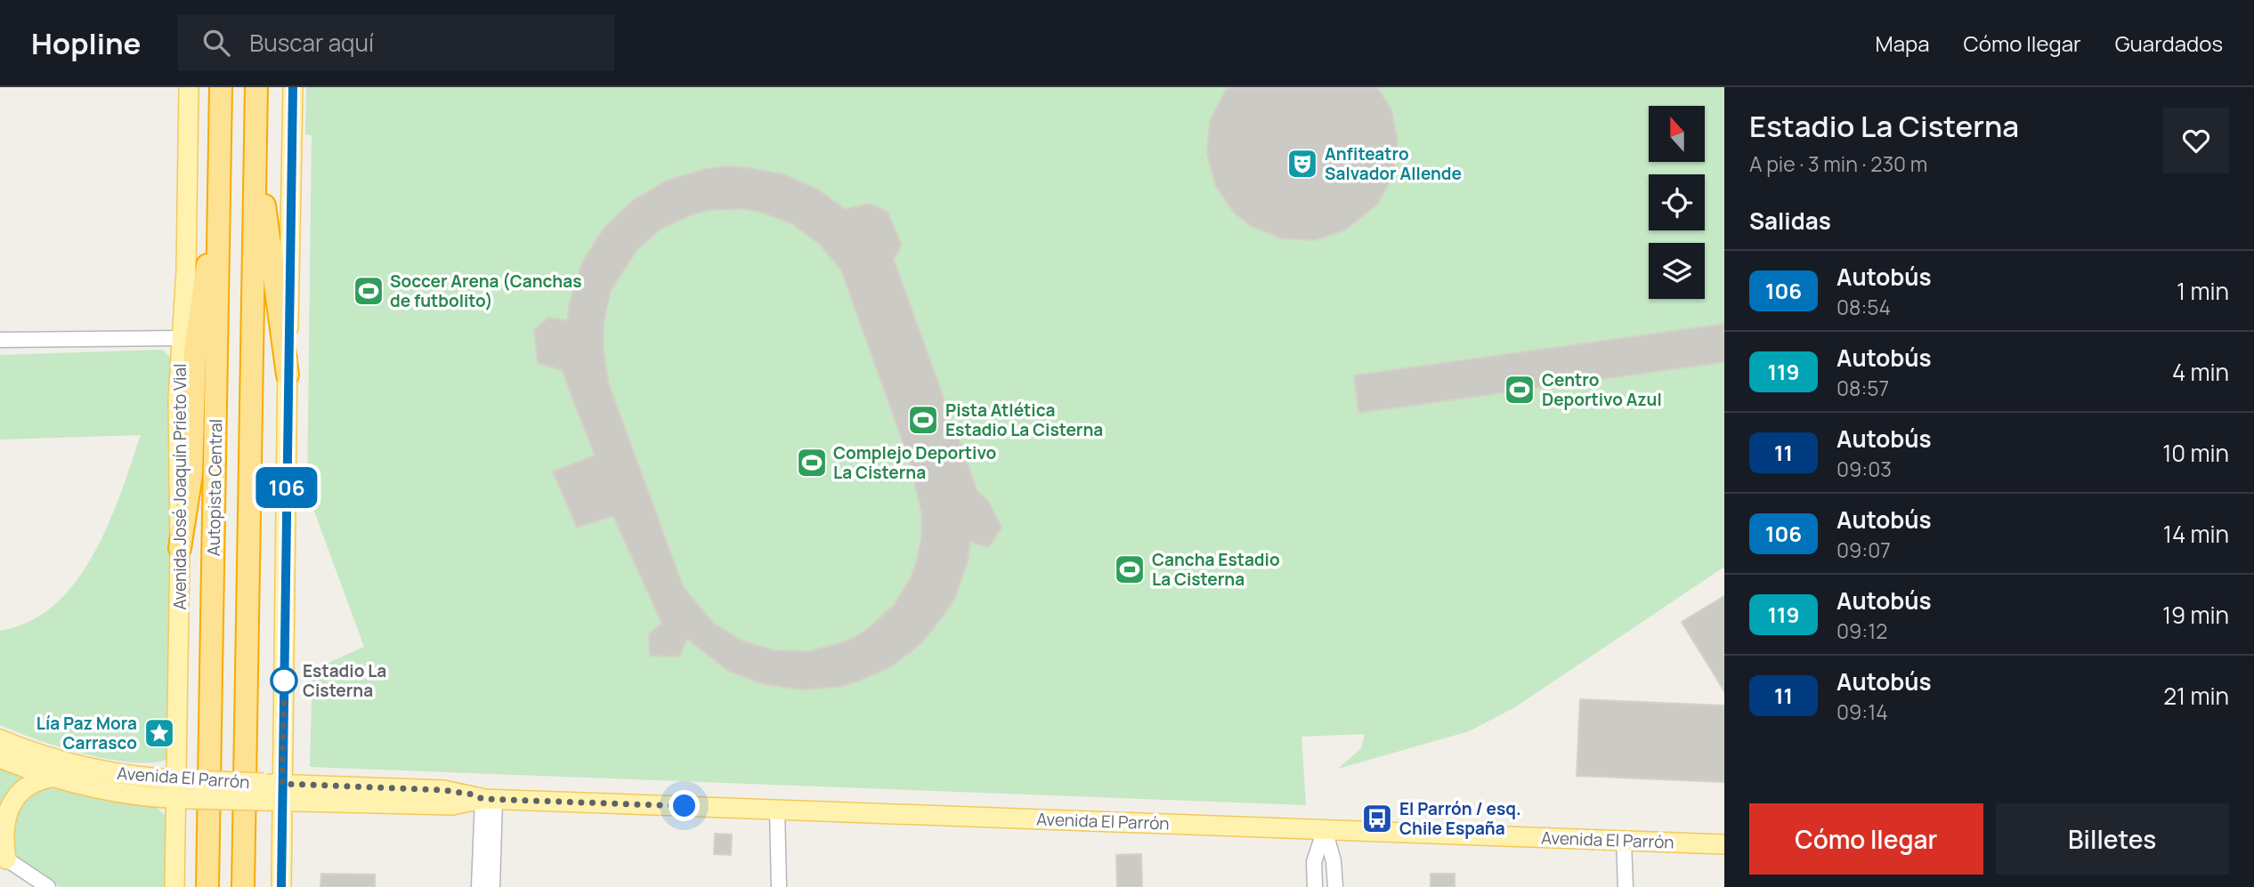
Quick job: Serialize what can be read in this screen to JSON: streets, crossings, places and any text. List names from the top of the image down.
{
  "streets": {
    "highway": ["Autopista Central"],
    "main road": ["Avenida José Joaquín Prieto Vial", "Avenida El Parrón"]
  },
  "crossings": [
    ["Avenida José Joaquín Prieto Vial", "Avenida El Parrón"]
  ],
  "places": {
    "theatre": ["Anfiteatro Salvador Allende"],
    "sports": [
      "Soccer Arena (Canchas de futbolito)",
      "Centro Deportivo Azul",
      "Pista Atlética Estadio La Cisterna",
      "Complejo Deportivo La Cisterna",
      "Cancha Estadio La Cisterna"
    ],
    "other": ["Estadio La Cisterna"],
    "place": ["Lía Paz Mora Carrasco"],
    "bus stop": ["El Parrón / esq. Chile España"]
  },
  "lines": ["bus line 106"],
  "north": "top",
  "page": {
    "header": "Hopline",
    "search": "Buscar aquí",
    "nav": ["Mapa", "Cómo llegar", "Guardados"],
    "on_map": "106",
    "heading": [
      ["Estadio La Cisterna", "A pie · 3 min · 230 m"],
      "Salidas"
    ],
    "list": [
      {
        "mark": "106",
        "name": "Autobús",
        "note": "08:54",
        "value": "1 min"
      },
      {
        "mark": "119",
        "name": "Autobús",
        "note": "08:57",
        "value": "4 min"
      },
      {
        "mark": "11",
        "name": "Autobús",
        "note": "09:03",
        "value": "10 min"
      },
      {
        "mark": "106",
        "name": "Autobús",
        "note": "09:07",
        "value": "14 min"
      },
      {
        "mark": "119",
        "name": "Autobús",
        "note": "09:12",
        "value": "19 min"
      },
      {
        "mark": "11",
        "name": "Autobús",
        "note": "09:14",
        "value": "21 min"
      }
    ],
    "buttons": ["Cómo llegar", "Billetes"]
  }
}
